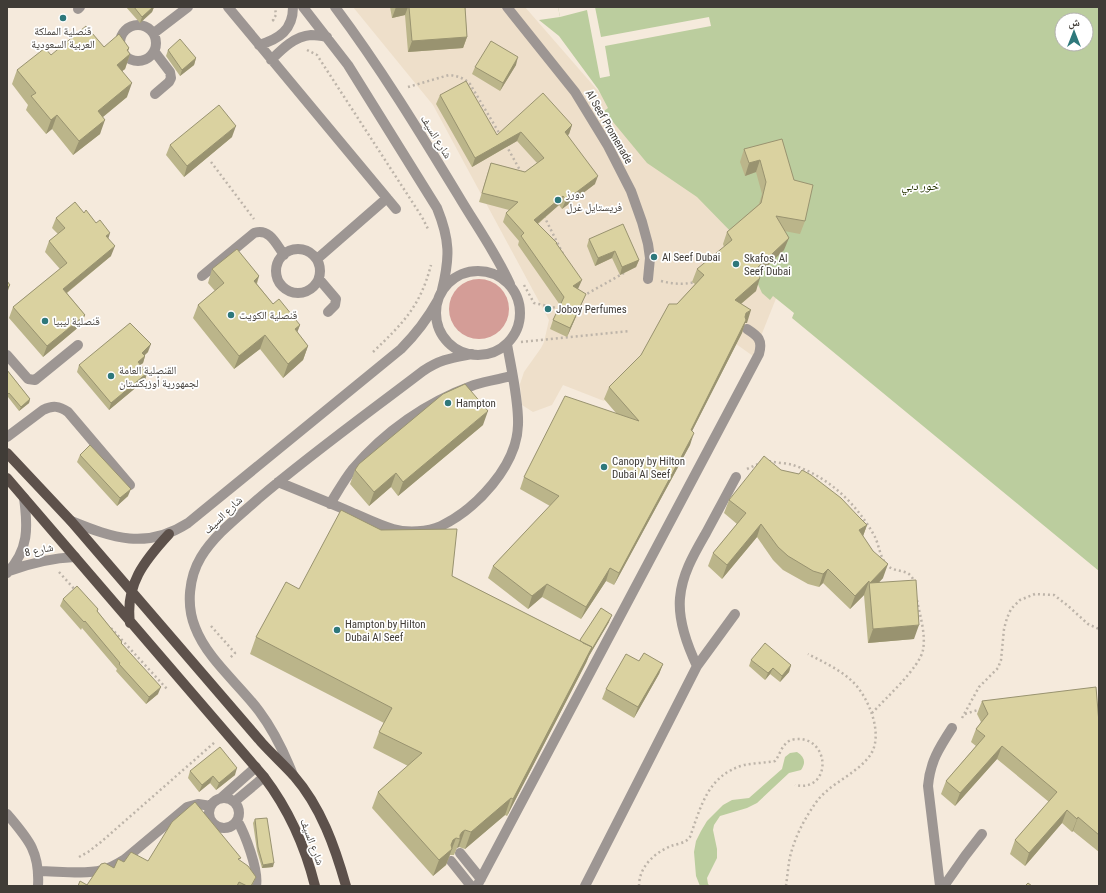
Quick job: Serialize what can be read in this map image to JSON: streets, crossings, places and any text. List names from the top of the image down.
{
  "streets": {
    "main road": ["شارع السيف"],
    "street": ["Al Seef Promenade", "شارع 8"]
  },
  "crossings": [
    ["شارع السيف", "شارع 8"]
  ],
  "water": ["خور دبي"],
  "places": [
    "قنصلية المملكة العربية السعودية",
    "دورز فريستايل غرل",
    "Al Seef Dubai",
    "Skafos, Al Seef Dubai",
    "Joboy Perfumes",
    "قنصلية الكويت",
    "قنصلية ليبيا",
    "القنصلية العامة لجمهورية أوزبكستان",
    "Hampton",
    "Canopy by Hilton Dubai Al Seef",
    "Hampton by Hilton Dubai Al Seef"
  ],
  "north": "top"
}
